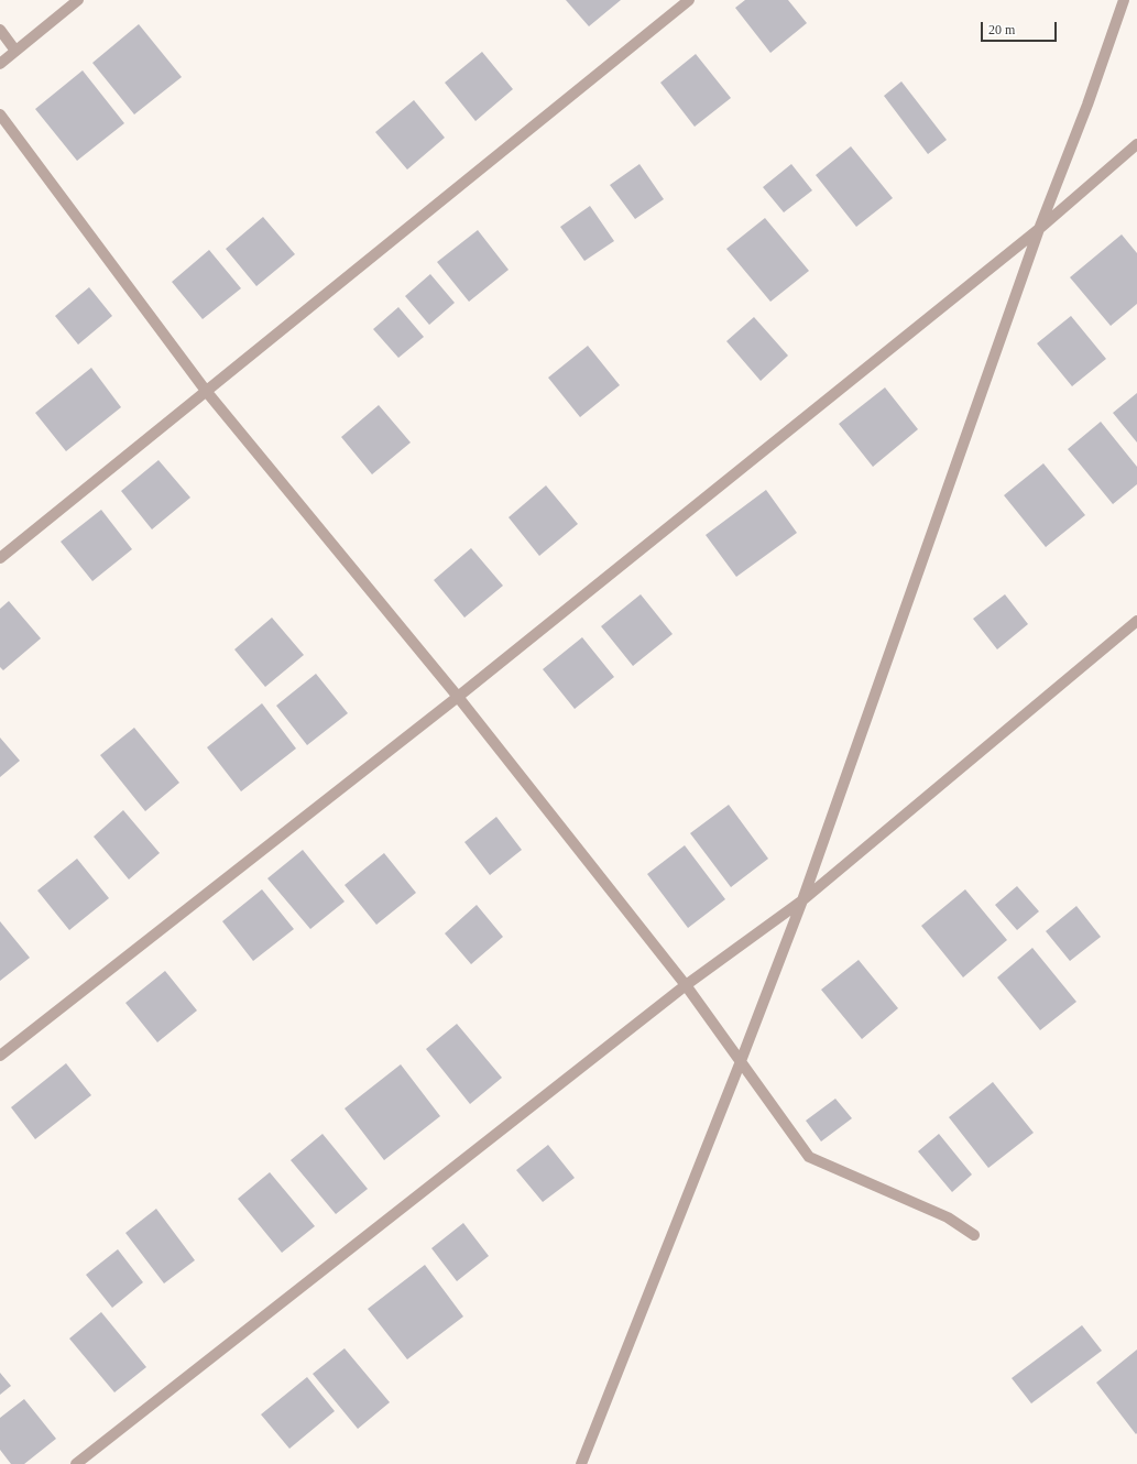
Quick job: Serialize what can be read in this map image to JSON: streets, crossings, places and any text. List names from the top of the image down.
{
  "scale_bar": "20 m"
}
